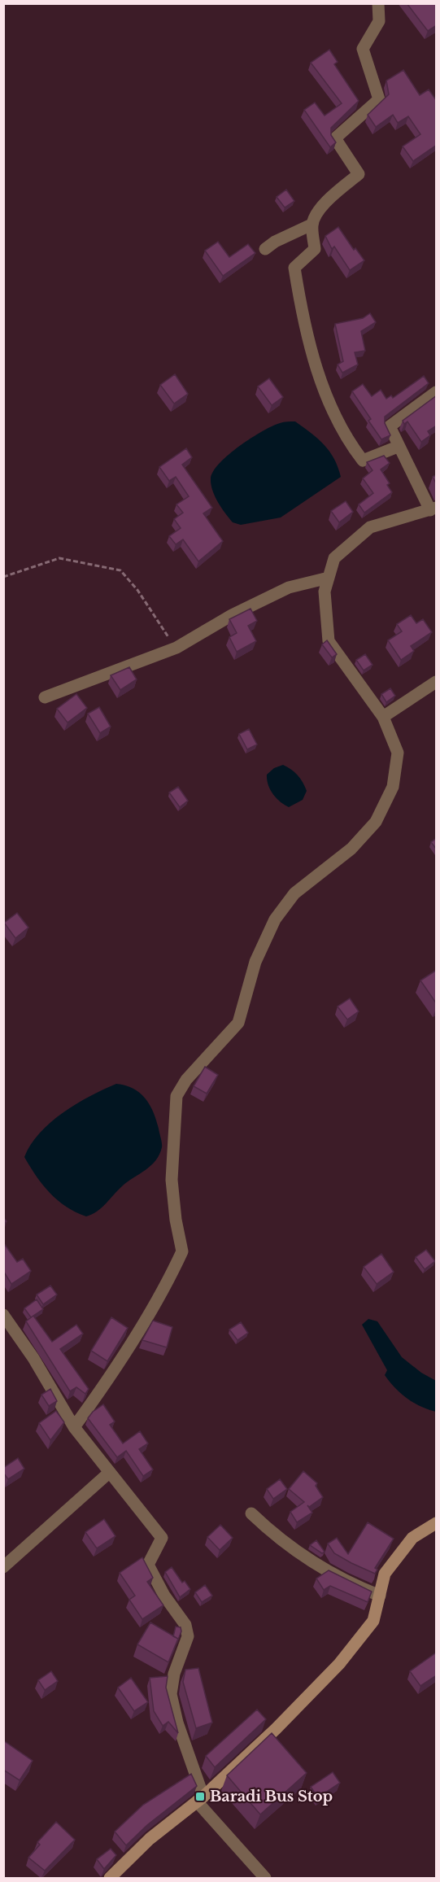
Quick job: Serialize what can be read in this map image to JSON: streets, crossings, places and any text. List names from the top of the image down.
{
  "places": {
    "transit": ["Baradi Bus Stop"]
  }
}
